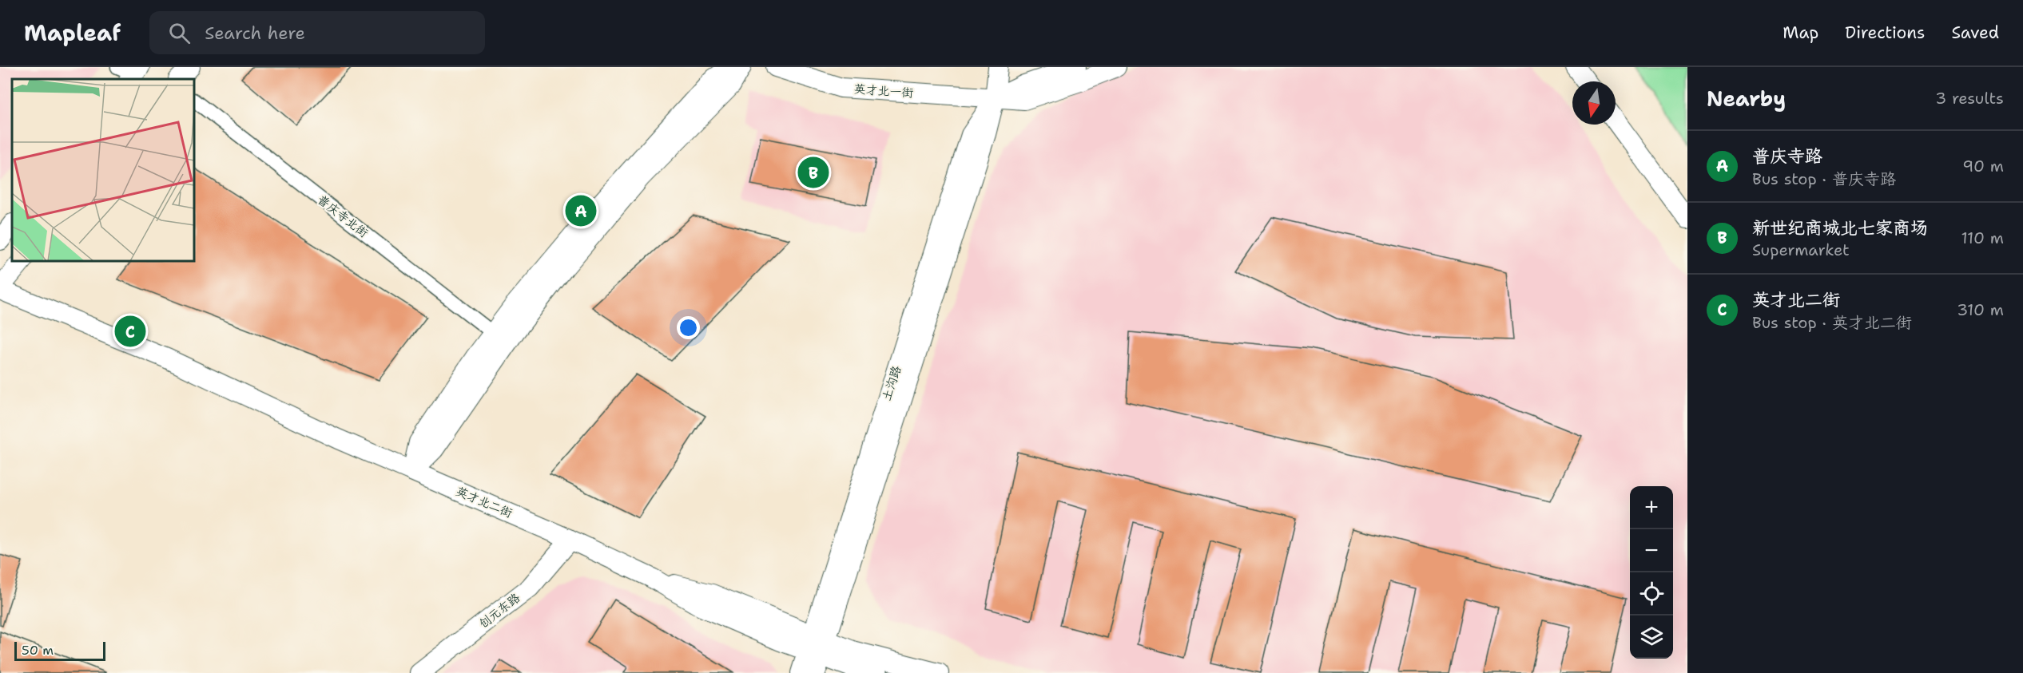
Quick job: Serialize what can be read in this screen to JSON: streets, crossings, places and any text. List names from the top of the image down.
{
  "streets": {
    "street": [
      "英才北一街",
      "普庆寺北街",
      "土沟路",
      "英才北二街",
      "创元东路"
    ]
  },
  "crossings": [
    ["英才北一街", "土沟路"],
    ["土沟路", "英才北二街"],
    ["英才北二街", "创元东路"]
  ],
  "scale_bar": "50 m",
  "north": "bottom",
  "page": {
    "header": "Mapleaf",
    "search": "Search here",
    "nav": ["Map", "Directions", "Saved"],
    "heading": ["Nearby", "3 results"],
    "list": [
      {
        "mark": "A",
        "name": "普庆寺路",
        "note": "Bus stop · 普庆寺路",
        "value": "90 m"
      },
      {
        "mark": "B",
        "name": "新世纪商城北七家商场",
        "note": "Supermarket",
        "value": "110 m"
      },
      {
        "mark": "C",
        "name": "英才北二街",
        "note": "Bus stop · 英才北二街",
        "value": "310 m"
      }
    ],
    "pins": ["B", "A", "C"],
    "map_buttons": ["+", "−"],
    "scale": "50 m"
  }
}
